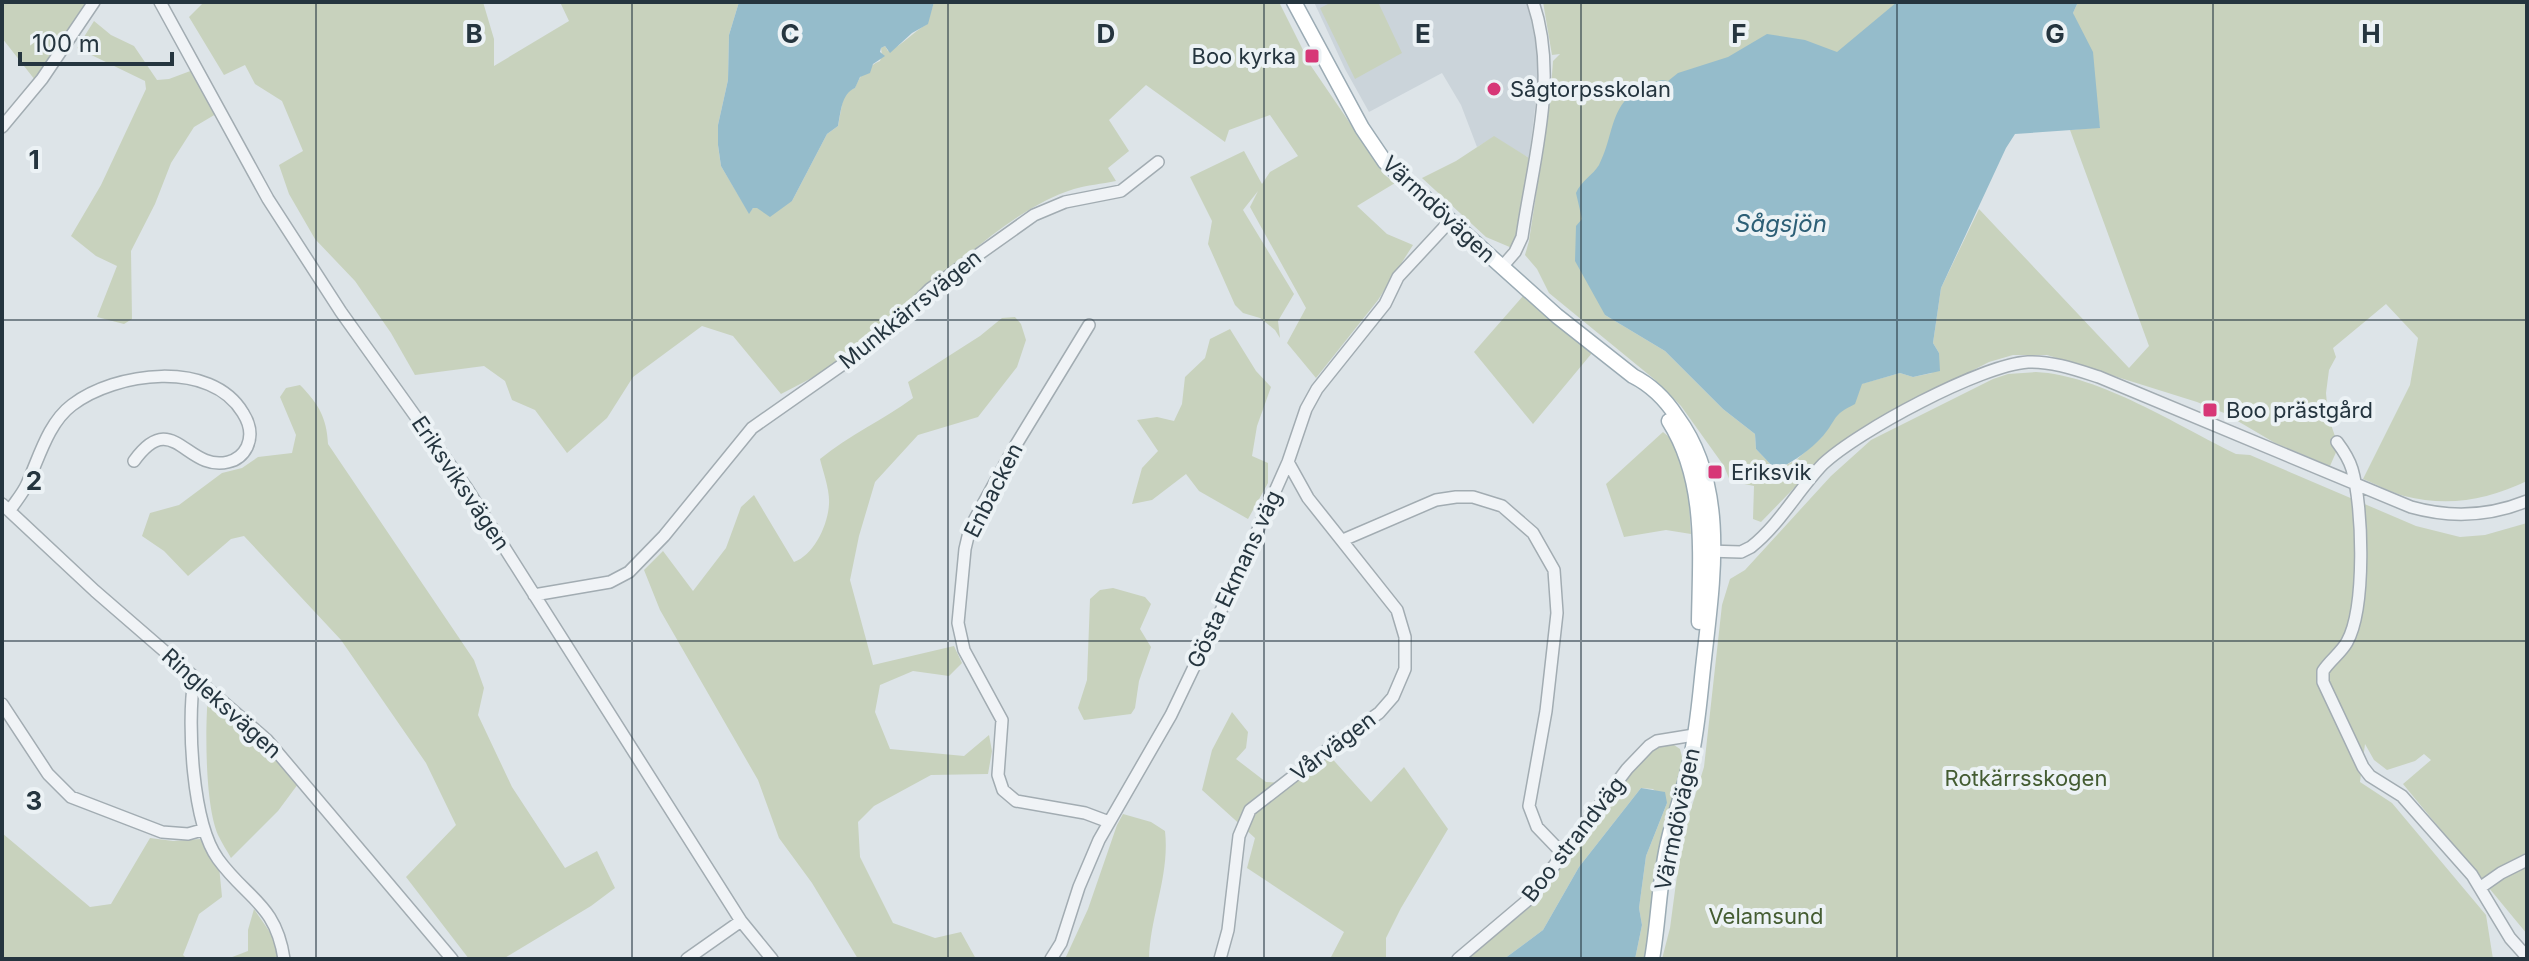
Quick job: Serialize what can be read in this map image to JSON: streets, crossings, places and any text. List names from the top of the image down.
{
  "streets": {
    "main road": ["Värmdövägen"],
    "street": [
      "Munkkärrsvägen",
      "Eriksviksvägen",
      "Enbacken",
      "Gösta Ekmans väg",
      "Ringleksvägen",
      "Vårvägen",
      "Boo strandväg"
    ]
  },
  "crossings": [
    ["Värmdövägen", "Gösta Ekmans väg"],
    ["Värmdövägen", "Boo strandväg"],
    ["Munkkärrsvägen", "Eriksviksvägen"],
    ["Enbacken", "Gösta Ekmans väg"],
    ["Gösta Ekmans väg", "Vårvägen"]
  ],
  "water": ["Sågsjön"],
  "parks": ["Rotkärrsskogen", "Velamsund"],
  "places": {
    "transit": ["Boo kyrka", "Boo prästgård", "Eriksvik"],
    "other": ["Sågtorpsskolan"]
  },
  "scale_bar": "100 m",
  "grid": {
    "columns": [
      "B",
      "C",
      "D",
      "E",
      "F",
      "G",
      "H"
    ],
    "rows": ["1", "2", "3"]
  }
}
